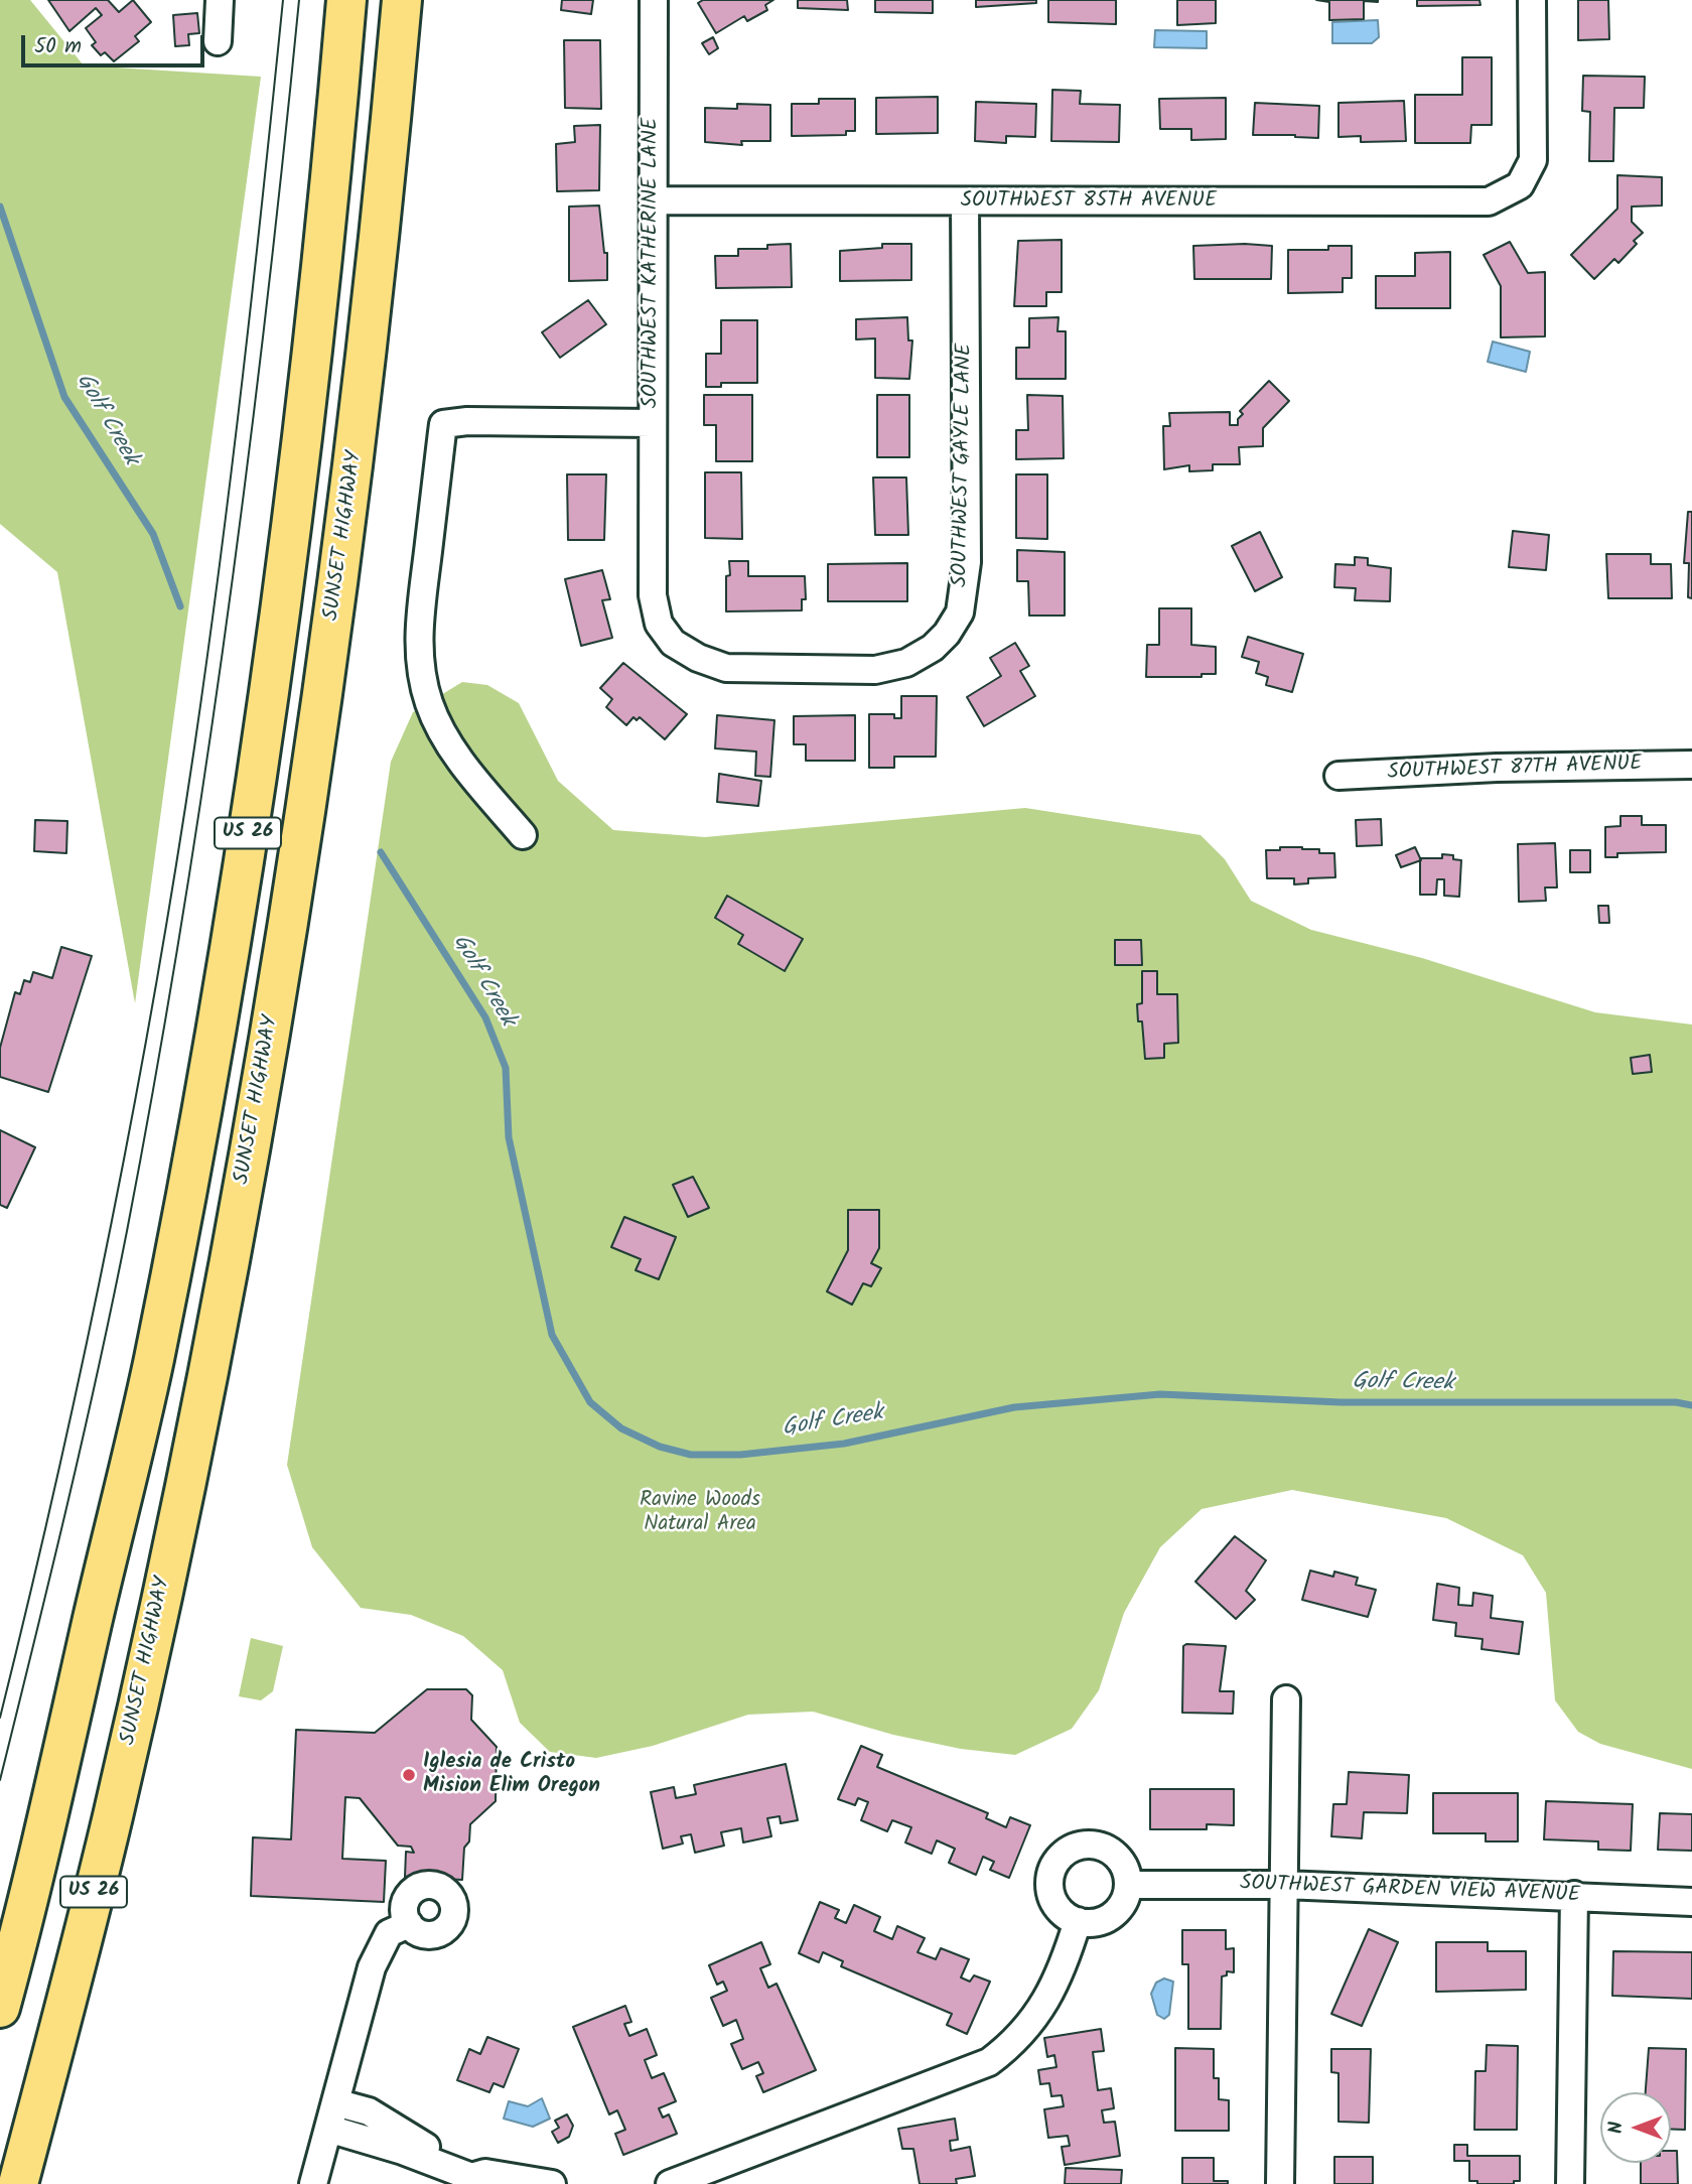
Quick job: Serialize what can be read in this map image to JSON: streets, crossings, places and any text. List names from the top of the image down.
{
  "streets": {
    "highway": ["SUNSET HIGHWAY", "US 26"],
    "street": [
      "SOUTHWEST 85TH AVENUE",
      "SOUTHWEST KATHERINE LANE",
      "SOUTHWEST GAYLE LANE",
      "SOUTHWEST 87TH AVENUE",
      "SOUTHWEST GARDEN VIEW AVENUE"
    ]
  },
  "crossings": [
    ["SOUTHWEST 85TH AVENUE", "SOUTHWEST KATHERINE LANE"],
    ["SOUTHWEST 85TH AVENUE", "SOUTHWEST GAYLE LANE"],
    ["SOUTHWEST KATHERINE LANE", "SOUTHWEST GAYLE LANE"]
  ],
  "water": ["Golf Creek"],
  "parks": ["Ravine Woods Natural Area"],
  "places": ["Iglesia de Cristo Mision Elim Oregon"],
  "scale_bar": "50 m",
  "north": "left"
}
